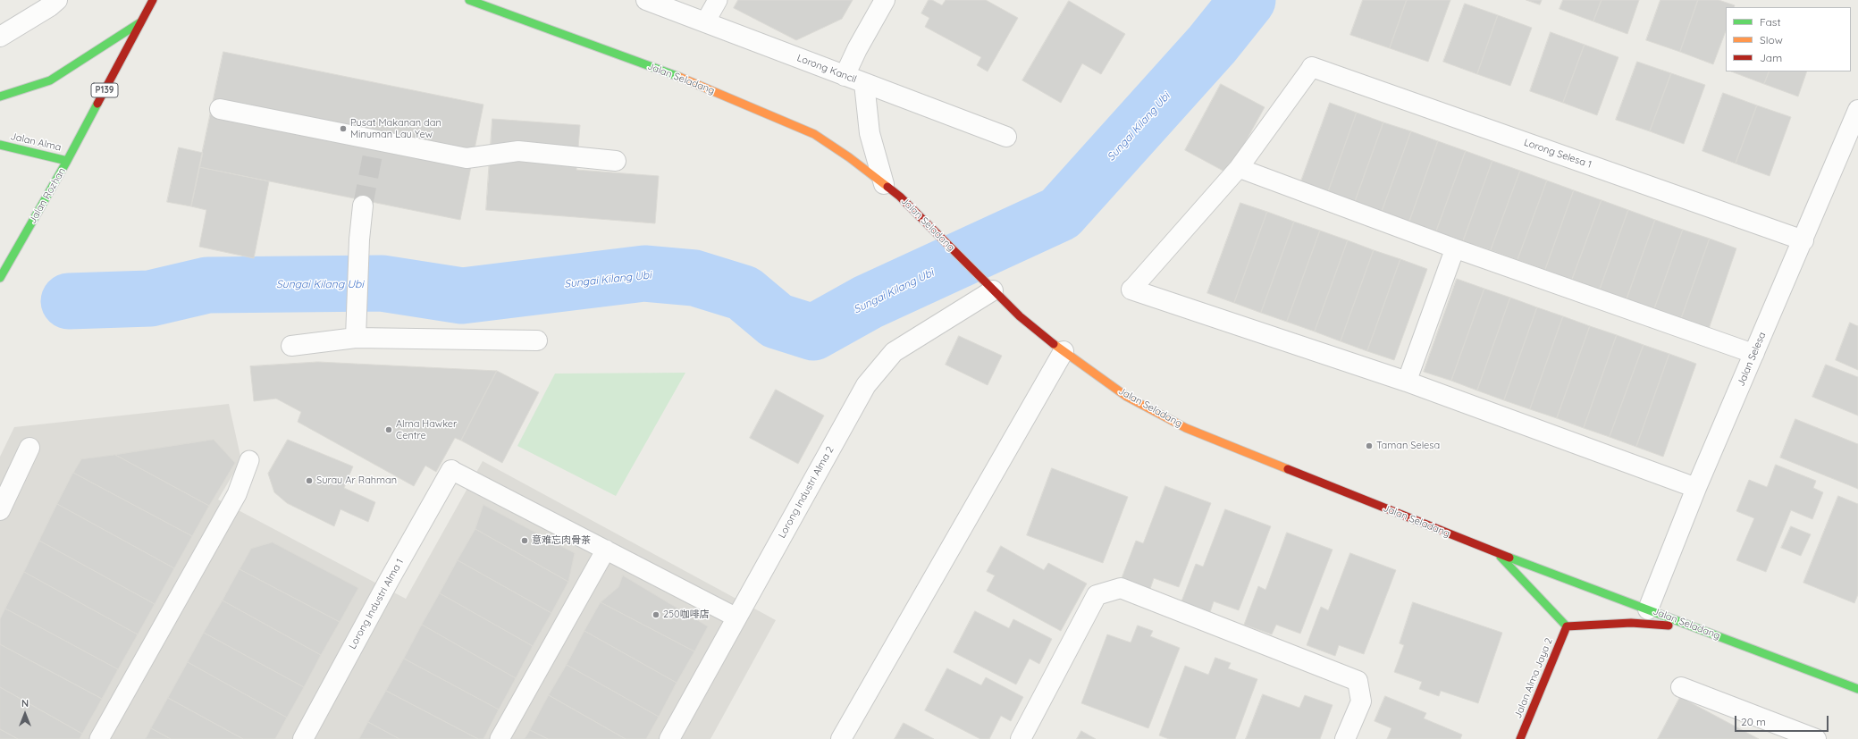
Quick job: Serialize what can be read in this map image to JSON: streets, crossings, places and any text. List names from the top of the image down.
{
  "streets": {
    "street": [
      "Lorong Kancil",
      "Jalan Seladang",
      "P139",
      "Jalan Alma",
      "Lorong Selesa 1",
      "Jalan Rozhan",
      "Jalan Selesa",
      "Lorong Industri Alma 2",
      "Lorong Industri Alma 1",
      "Jalan Alma Jaya 2"
    ]
  },
  "crossings": [
    ["Jalan Seladang", "Jalan Selesa"],
    ["Jalan Seladang", "Lorong Industri Alma 2"],
    ["Jalan Alma", "Jalan Rozhan"],
    ["Lorong Selesa 1", "Jalan Selesa"]
  ],
  "water": ["Sungai Kilang Ubi"],
  "places": [
    "Pusat Makanan dan Minuman Lau Yew",
    "Alma Hawker Centre",
    "Taman Selesa",
    "Surau Ar Rahman",
    "意难忘肉骨茶",
    "250咖啡店"
  ],
  "legend": ["Fast", "Slow", "Jam"],
  "scale_bar": "20 m",
  "north": "top"
}
